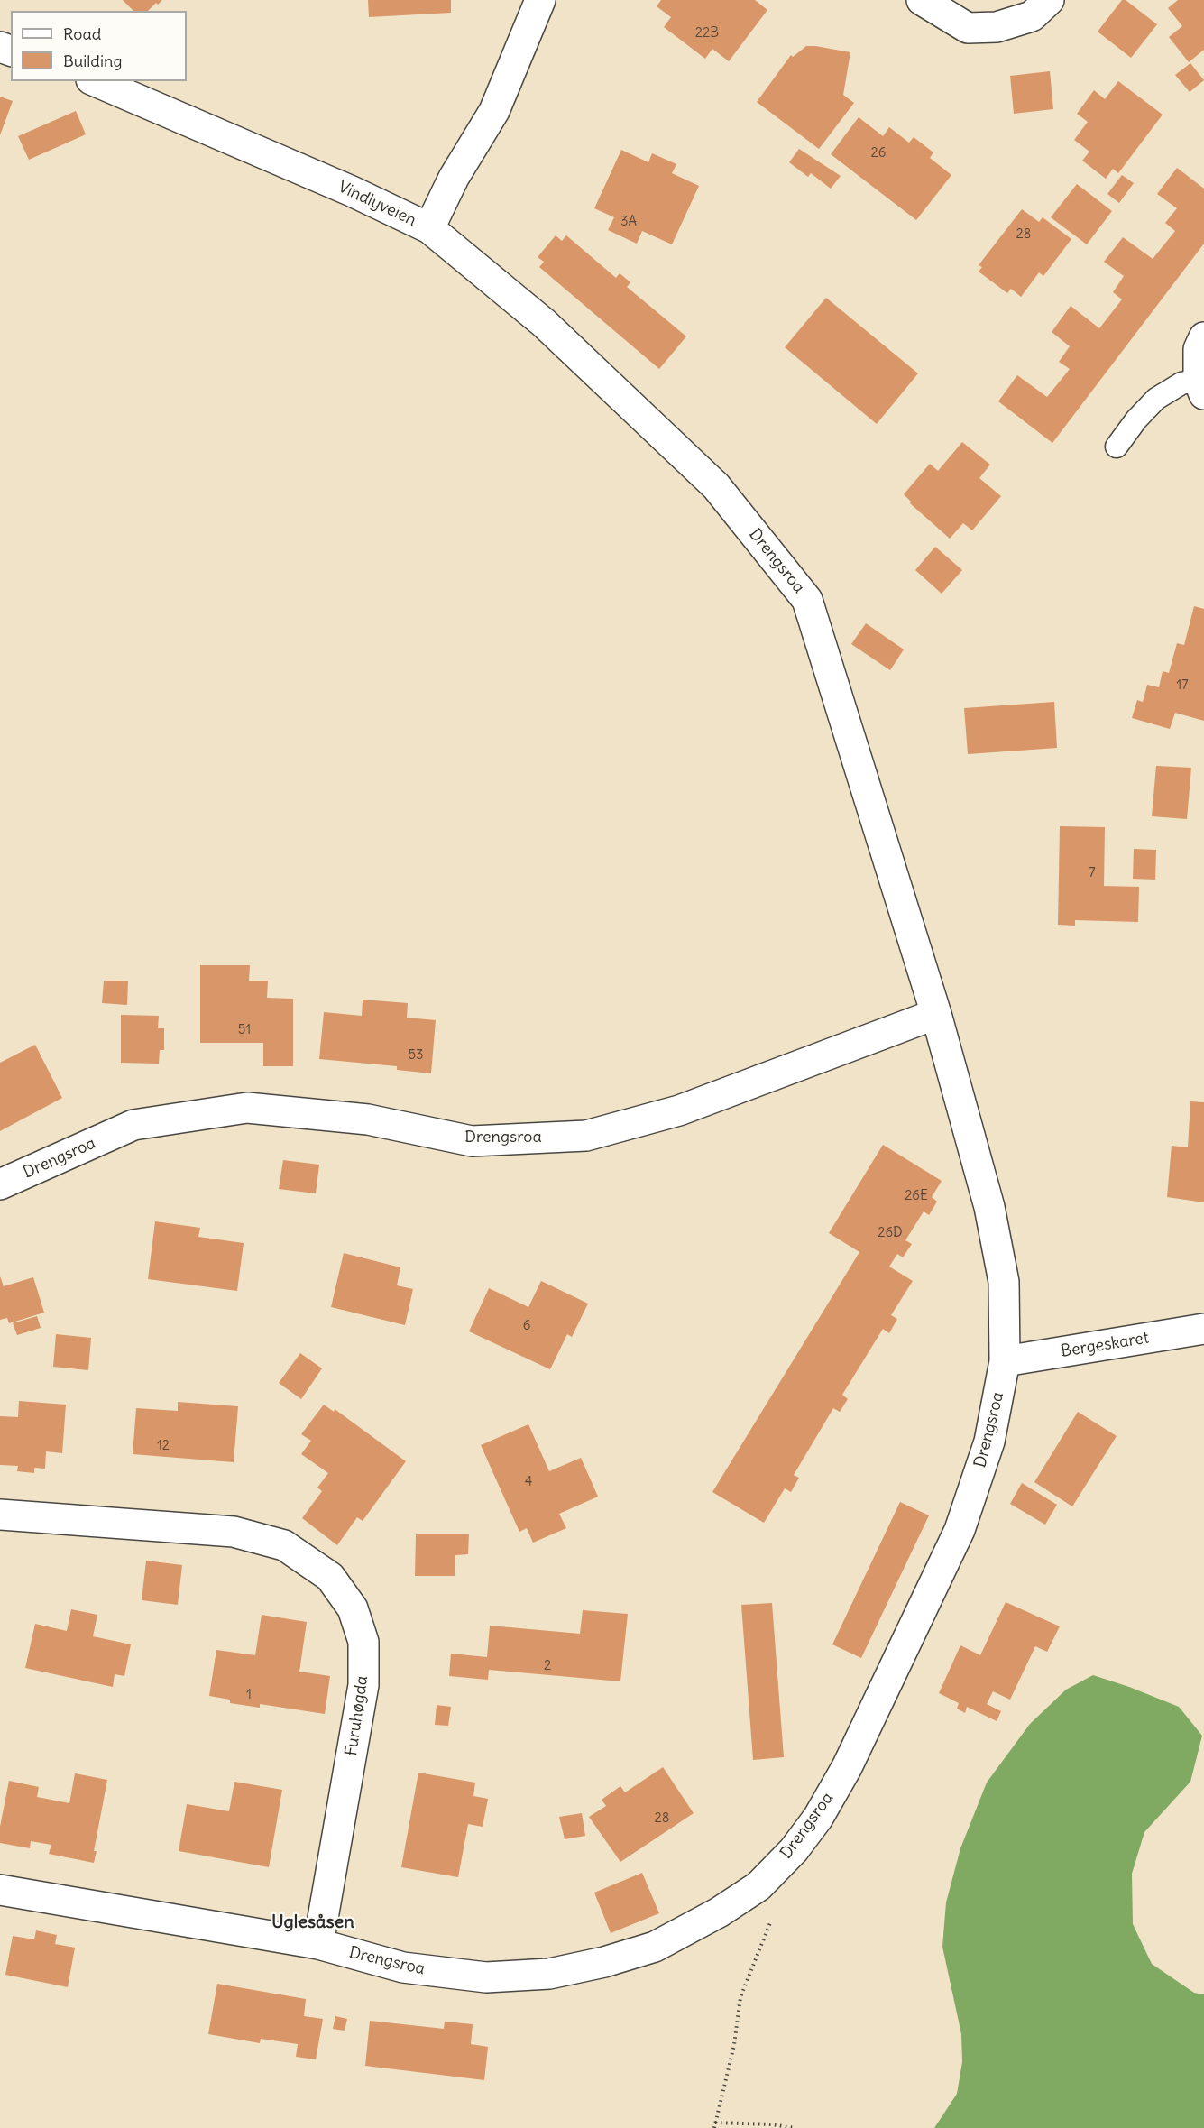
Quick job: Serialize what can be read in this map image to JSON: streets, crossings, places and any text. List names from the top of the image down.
{
  "streets": {
    "street": [
      "Vindlyveien",
      "Drengsroa",
      "Bergeskaret",
      "Furuhøgda"
    ]
  },
  "crossings": [
    ["Vindlyveien", "Drengsroa"],
    ["Drengsroa", "Bergeskaret"],
    ["Drengsroa", "Furuhøgda"]
  ],
  "districts": ["Uglesåsen"],
  "house_numbers": [
    "22B",
    "26",
    "3A",
    "28",
    "17",
    "7",
    "51",
    "53",
    "26E",
    "26D",
    "6",
    "12",
    "4",
    "2",
    "1",
    "28"
  ],
  "legend": ["Road", "Building"]
}
